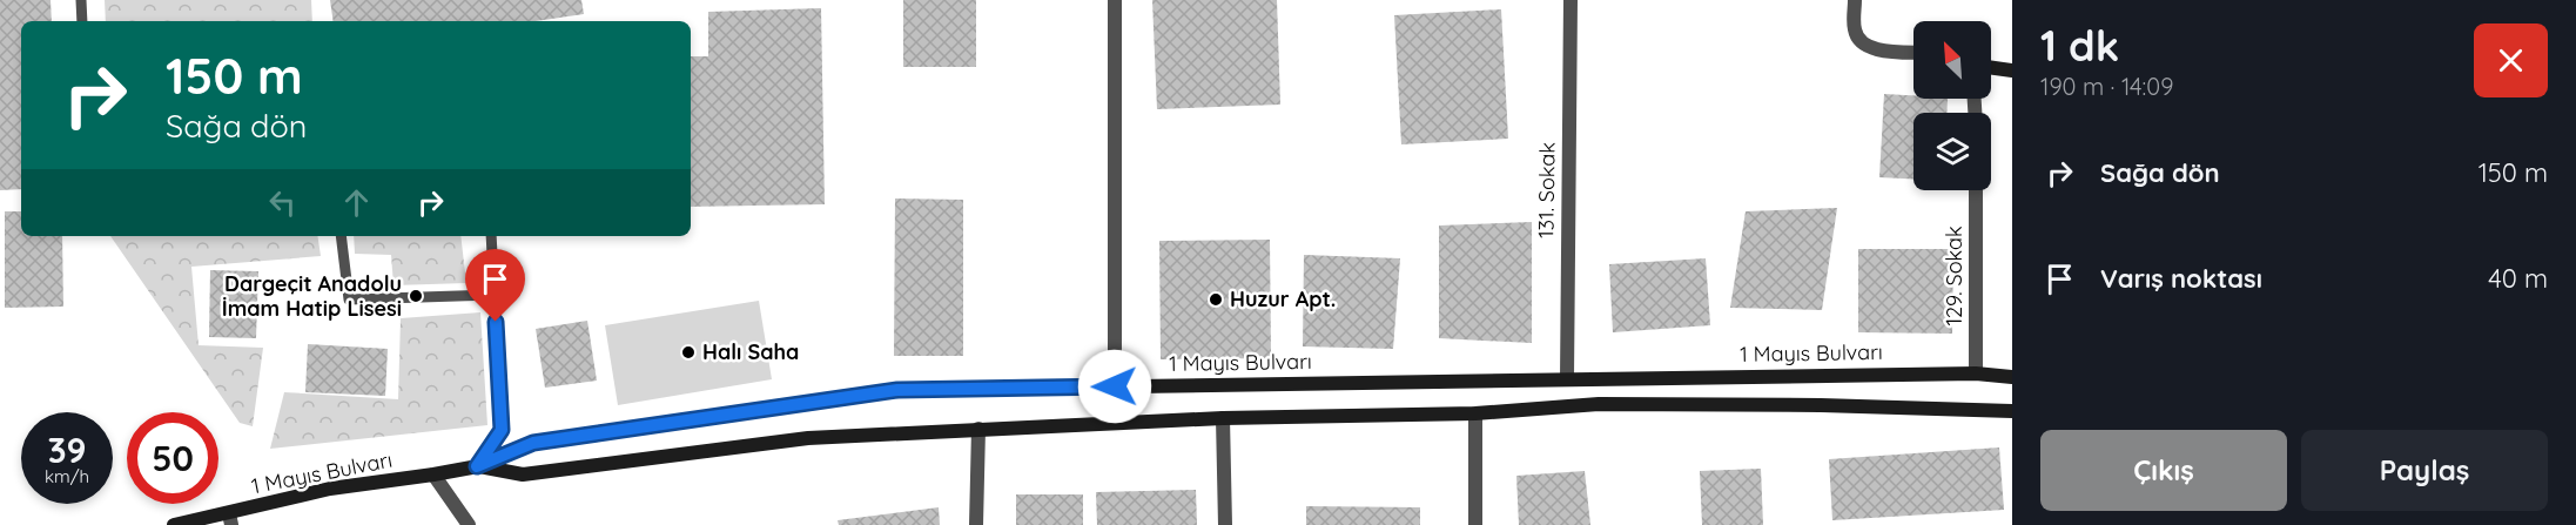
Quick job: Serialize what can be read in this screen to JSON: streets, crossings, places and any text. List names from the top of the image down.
{
  "streets": {
    "main road": ["1 Mayıs Bulvarı"],
    "street": ["131. Sokak", "129. Sokak"]
  },
  "crossings": [
    ["131. Sokak", "1 Mayıs Bulvarı"],
    ["129. Sokak", "1 Mayıs Bulvarı"]
  ],
  "places": ["Dargeçit Anadolu İmam Hatip Lisesi", "Huzur Apt.", "Halı Saha"],
  "north": "top left",
  "page": {
    "heading": ["1 dk", "190 m · 14:09"],
    "turn": ["150 m", "Sağa dön"],
    "list": [
      {
        "name": "Sağa dön",
        "value": "150 m"
      },
      {
        "name": "Varış noktası",
        "value": "40 m"
      }
    ],
    "speed": "39 km/h",
    "limit": "50",
    "buttons": ["Çıkış", "Paylaş"]
  }
}
